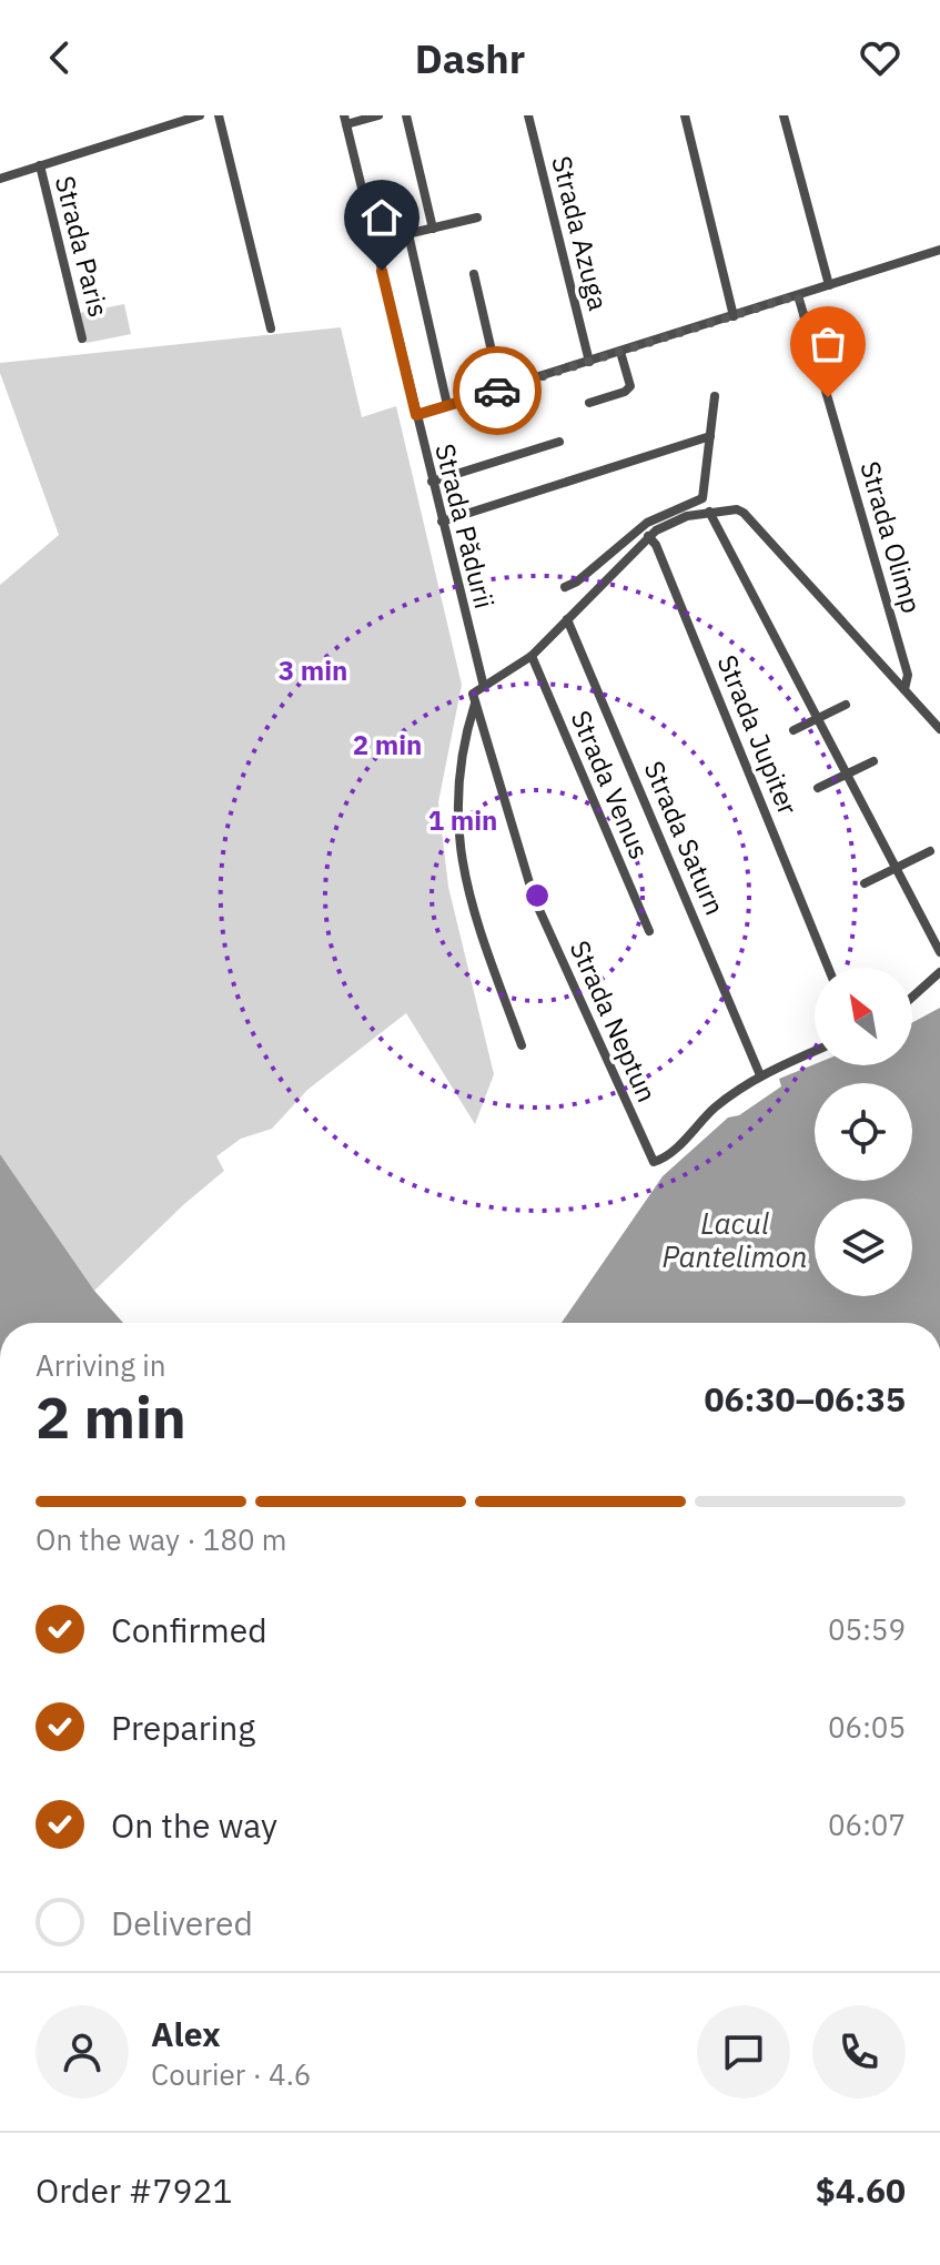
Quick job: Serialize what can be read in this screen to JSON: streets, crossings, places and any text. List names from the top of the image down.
{
  "streets": {
    "street": [
      "Strada Azuga",
      "Strada Paris",
      "Strada Pădurii",
      "Strada Olimp",
      "Strada Jupiter",
      "Strada Venus",
      "Strada Saturn",
      "Strada Neptun"
    ]
  },
  "crossings": [
    ["Strada Saturn", "Strada Neptun"]
  ],
  "water": ["Lacul Pantelimon"],
  "north": "top left",
  "page": {
    "header": "Dashr",
    "heading": ["2 min", "Arriving in", "06:30–06:35"],
    "panel": [
      "Alex",
      "Courier · 4.6",
      "Order #7921",
      "$4.60"
    ],
    "bar": "On the way · 180 m",
    "list": [
      ["Confirmed", "05:59"],
      ["Preparing", "06:05"],
      ["On the way", "06:07"],
      "Delivered"
    ]
  },
  "rings": ["3 min", "2 min", "1 min"]
}
